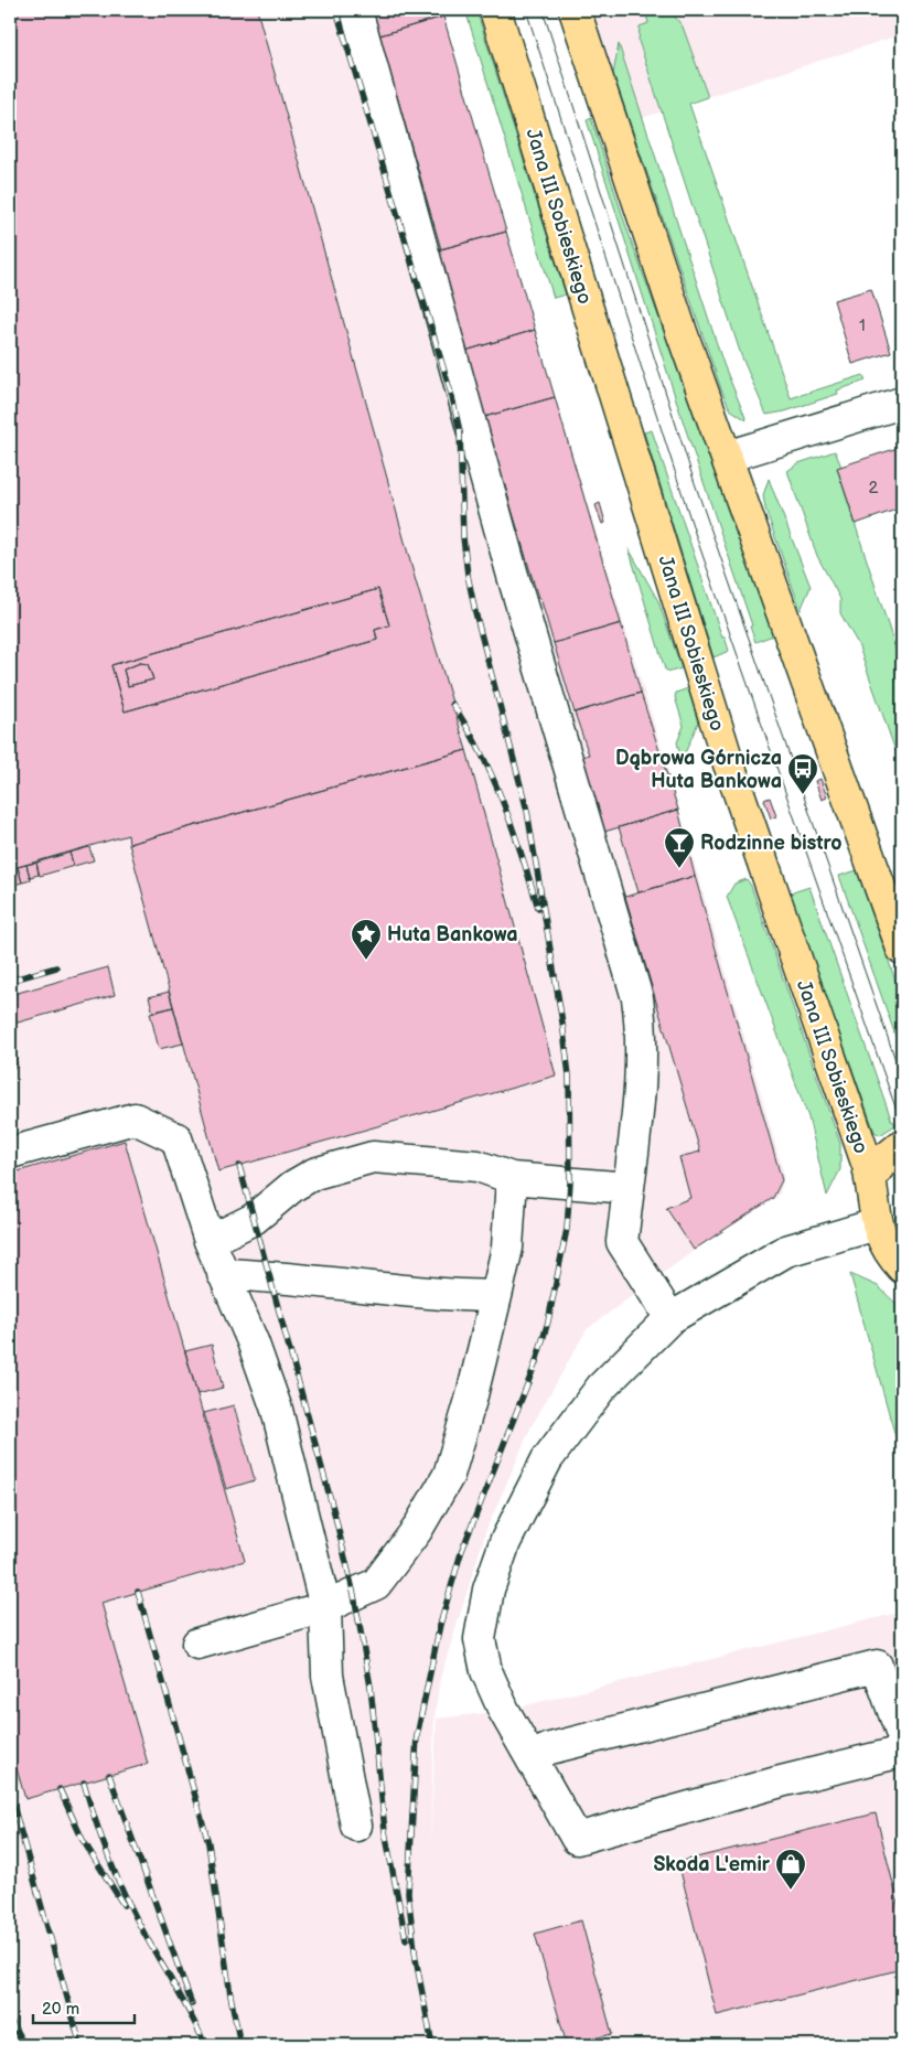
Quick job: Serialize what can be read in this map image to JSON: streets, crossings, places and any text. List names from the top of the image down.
{
  "streets": {
    "main road": ["Jana III Sobieskiego"]
  },
  "places": {
    "bus stop": ["Dąbrowa Górnicza Huta Bankowa"],
    "bar": ["Rodzinne bistro"],
    "place": ["Huta Bankowa"],
    "shop": ["Skoda L'emir"]
  },
  "house_numbers": ["1", "2"],
  "scale_bar": "20 m"
}
